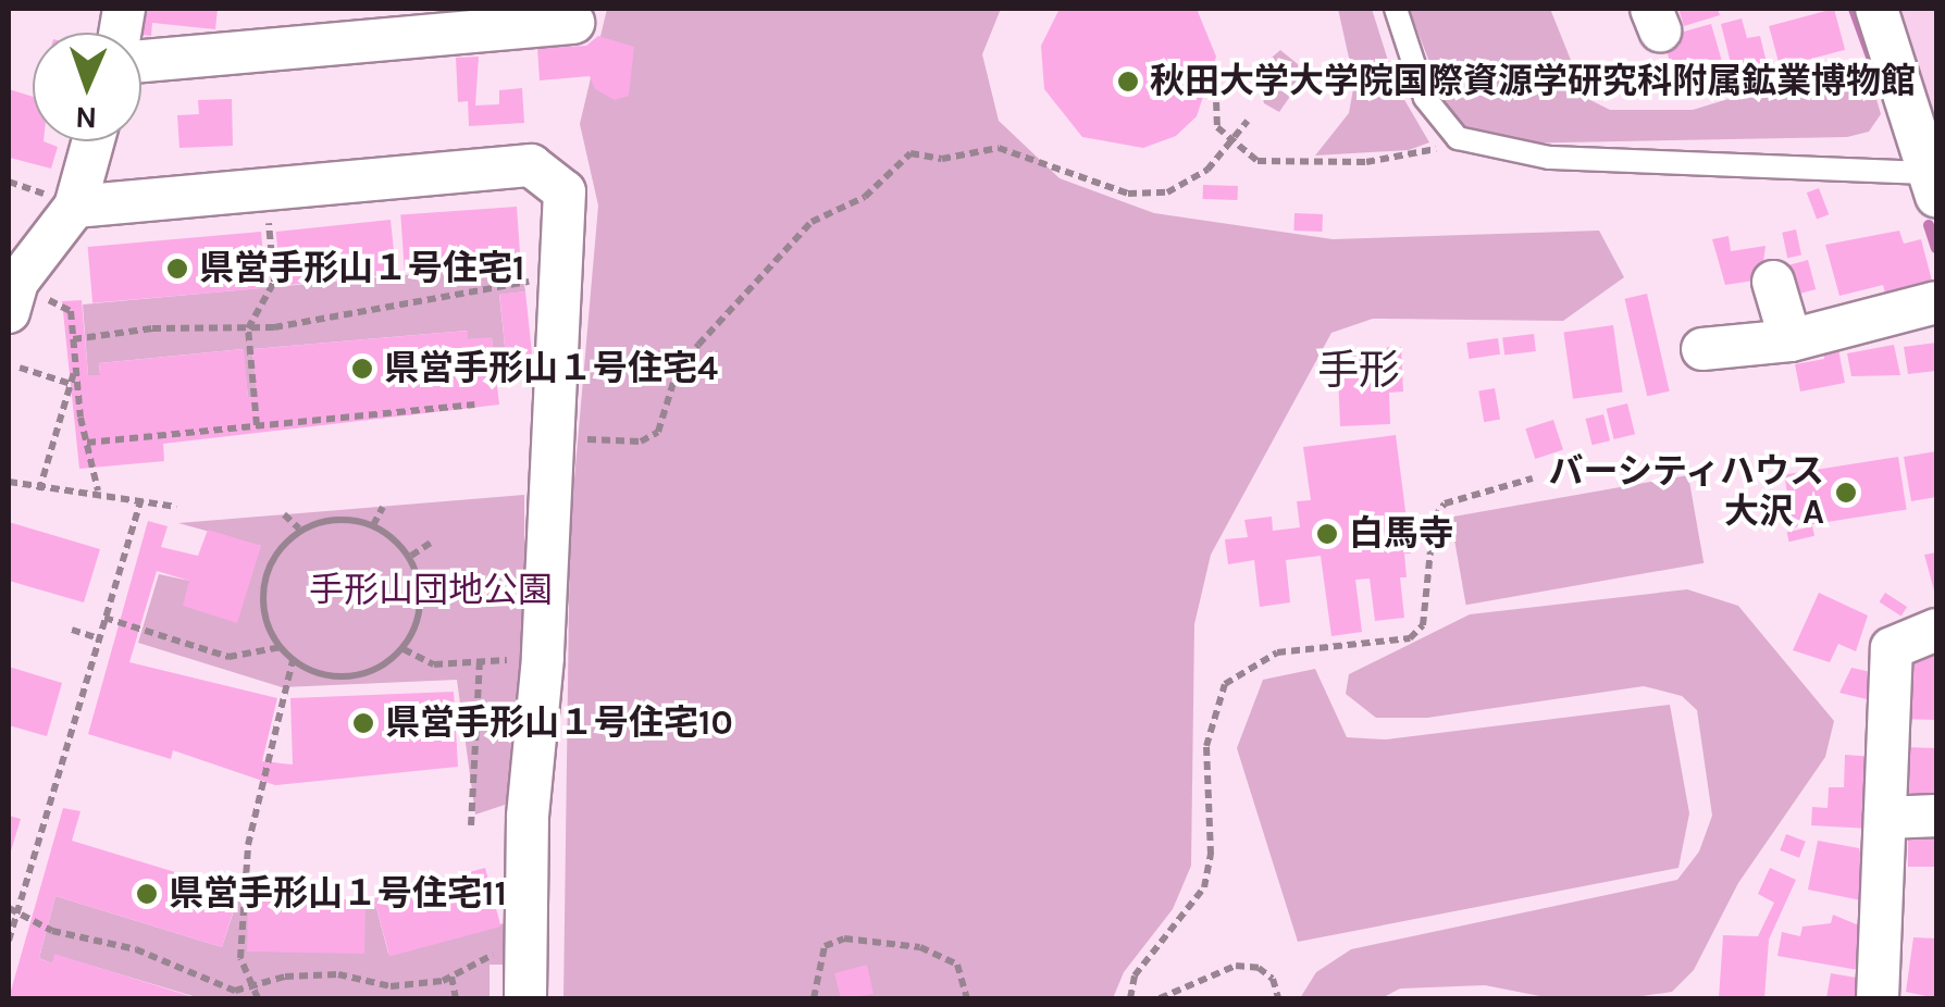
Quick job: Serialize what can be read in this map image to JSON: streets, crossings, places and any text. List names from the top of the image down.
{
  "districts": ["手形"],
  "parks": ["手形山団地公園"],
  "places": [
    "秋田大学大学院国際資源学研究科附属鉱業博物館",
    "県営手形山１号住宅1",
    "県営手形山１号住宅4",
    "バーシティハウス 大沢 A",
    "白馬寺",
    "県営手形山１号住宅10",
    "県営手形山１号住宅11"
  ],
  "north": "bottom"
}
